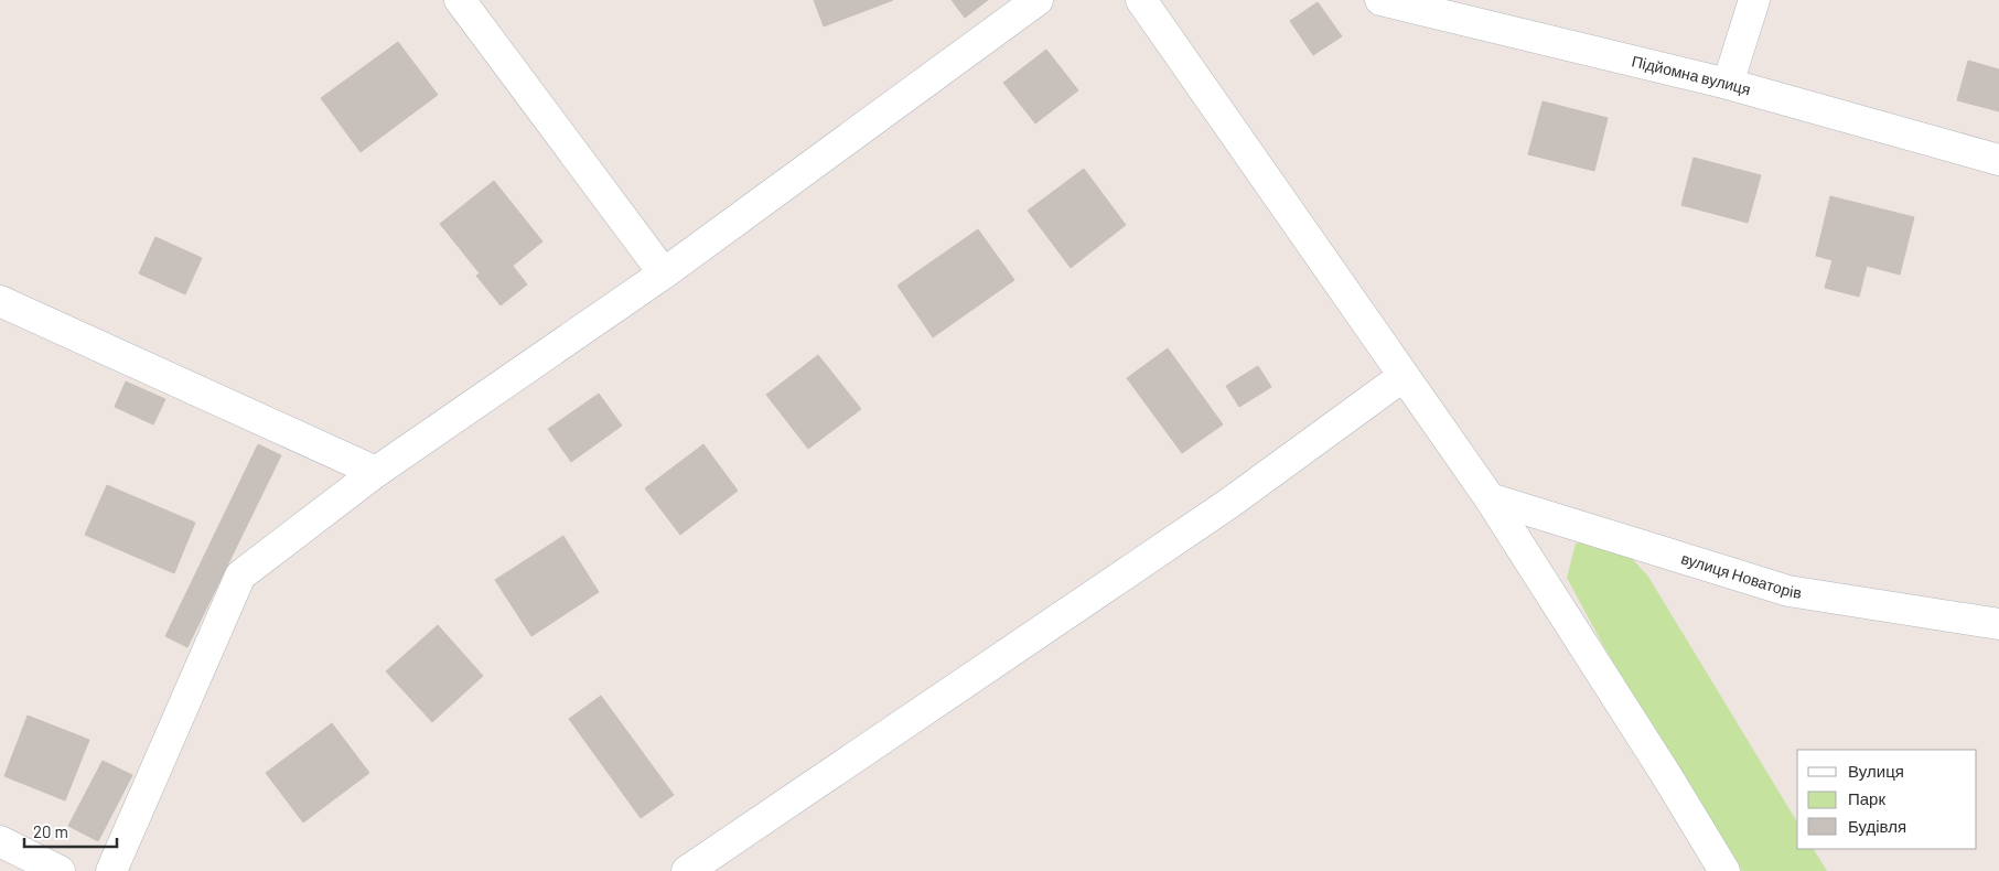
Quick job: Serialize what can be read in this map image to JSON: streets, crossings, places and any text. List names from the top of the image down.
{
  "streets": {
    "street": ["Підйомна вулиця", "вулиця Новаторів"]
  },
  "legend": ["Вулиця", "Парк", "Будівля"],
  "scale_bar": "20 m"
}
